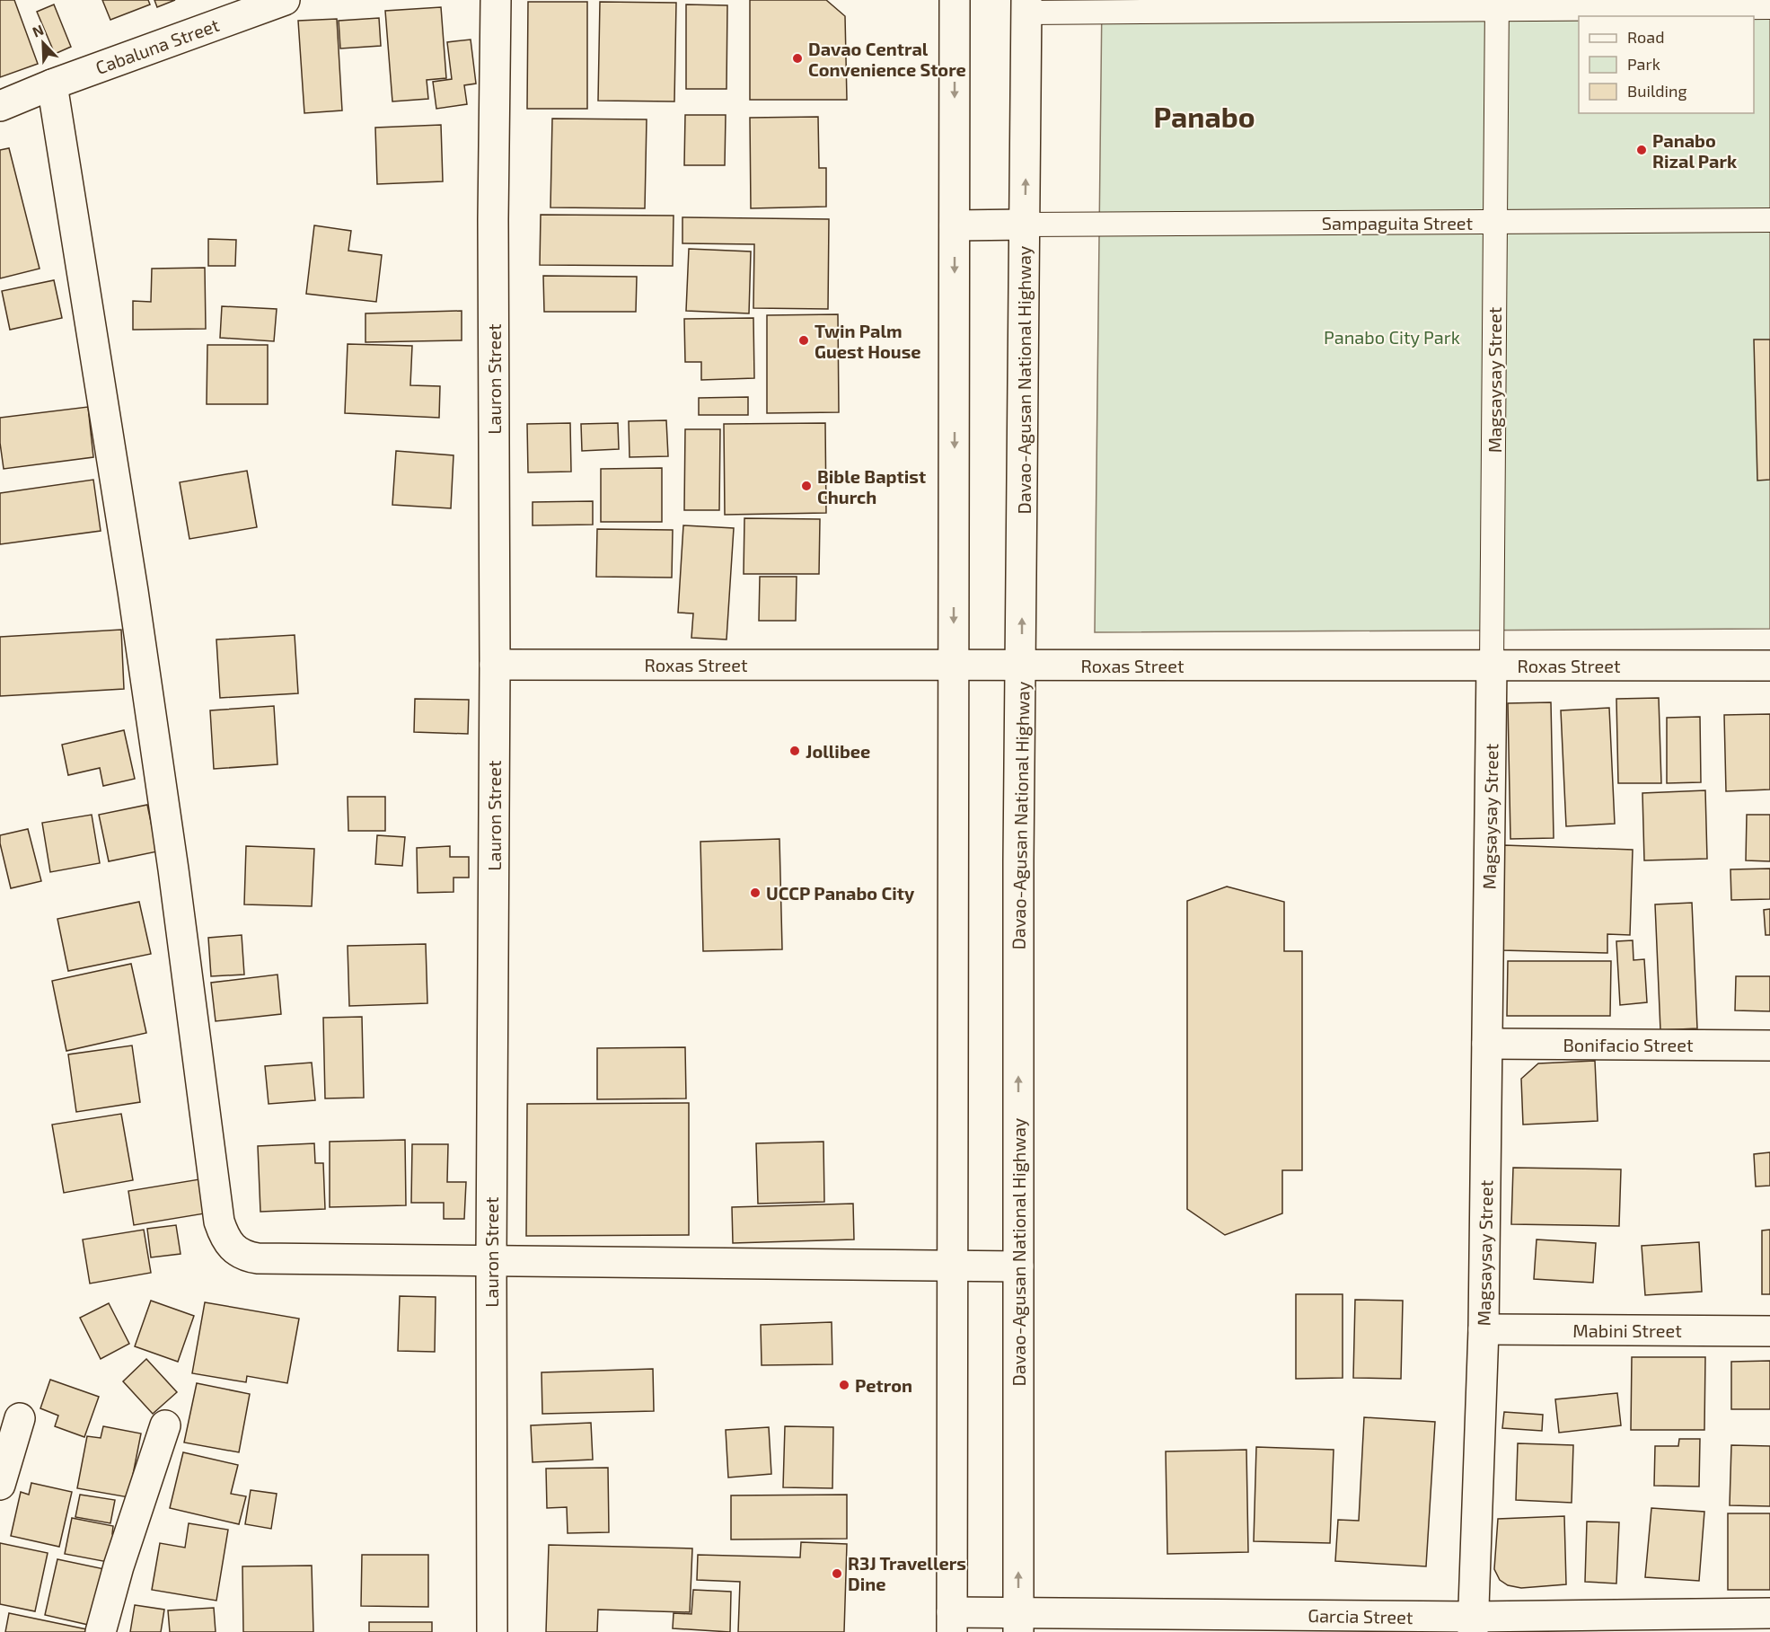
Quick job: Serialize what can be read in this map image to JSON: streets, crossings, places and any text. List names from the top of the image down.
{
  "streets": {
    "main road": [
      "Cabaluna Street",
      "Lauron Street",
      "Davao-Agusan National Highway",
      "Magsaysay Street",
      "Roxas Street",
      "Bonifacio Street",
      "Mabini Street",
      "Garcia Street"
    ],
    "street": ["Sampaguita Street"]
  },
  "crossings": [
    ["Sampaguita Street", "Davao-Agusan National Highway"],
    ["Sampaguita Street", "Magsaysay Street"],
    ["Lauron Street", "Roxas Street"],
    ["Davao-Agusan National Highway", "Roxas Street"],
    ["Davao-Agusan National Highway", "Garcia Street"],
    ["Magsaysay Street", "Roxas Street"],
    ["Magsaysay Street", "Bonifacio Street"],
    ["Magsaysay Street", "Mabini Street"],
    ["Magsaysay Street", "Garcia Street"]
  ],
  "districts": ["Panabo"],
  "parks": ["Panabo City Park"],
  "places": [
    "Davao Central Convenience Store",
    "Panabo Rizal Park",
    "Twin Palm Guest House",
    "Bible Baptist Church",
    "Jollibee",
    "UCCP Panabo City",
    "Petron",
    "R3J Travellers Dine"
  ],
  "legend": ["Road", "Park", "Building"],
  "north": "top left"
}
